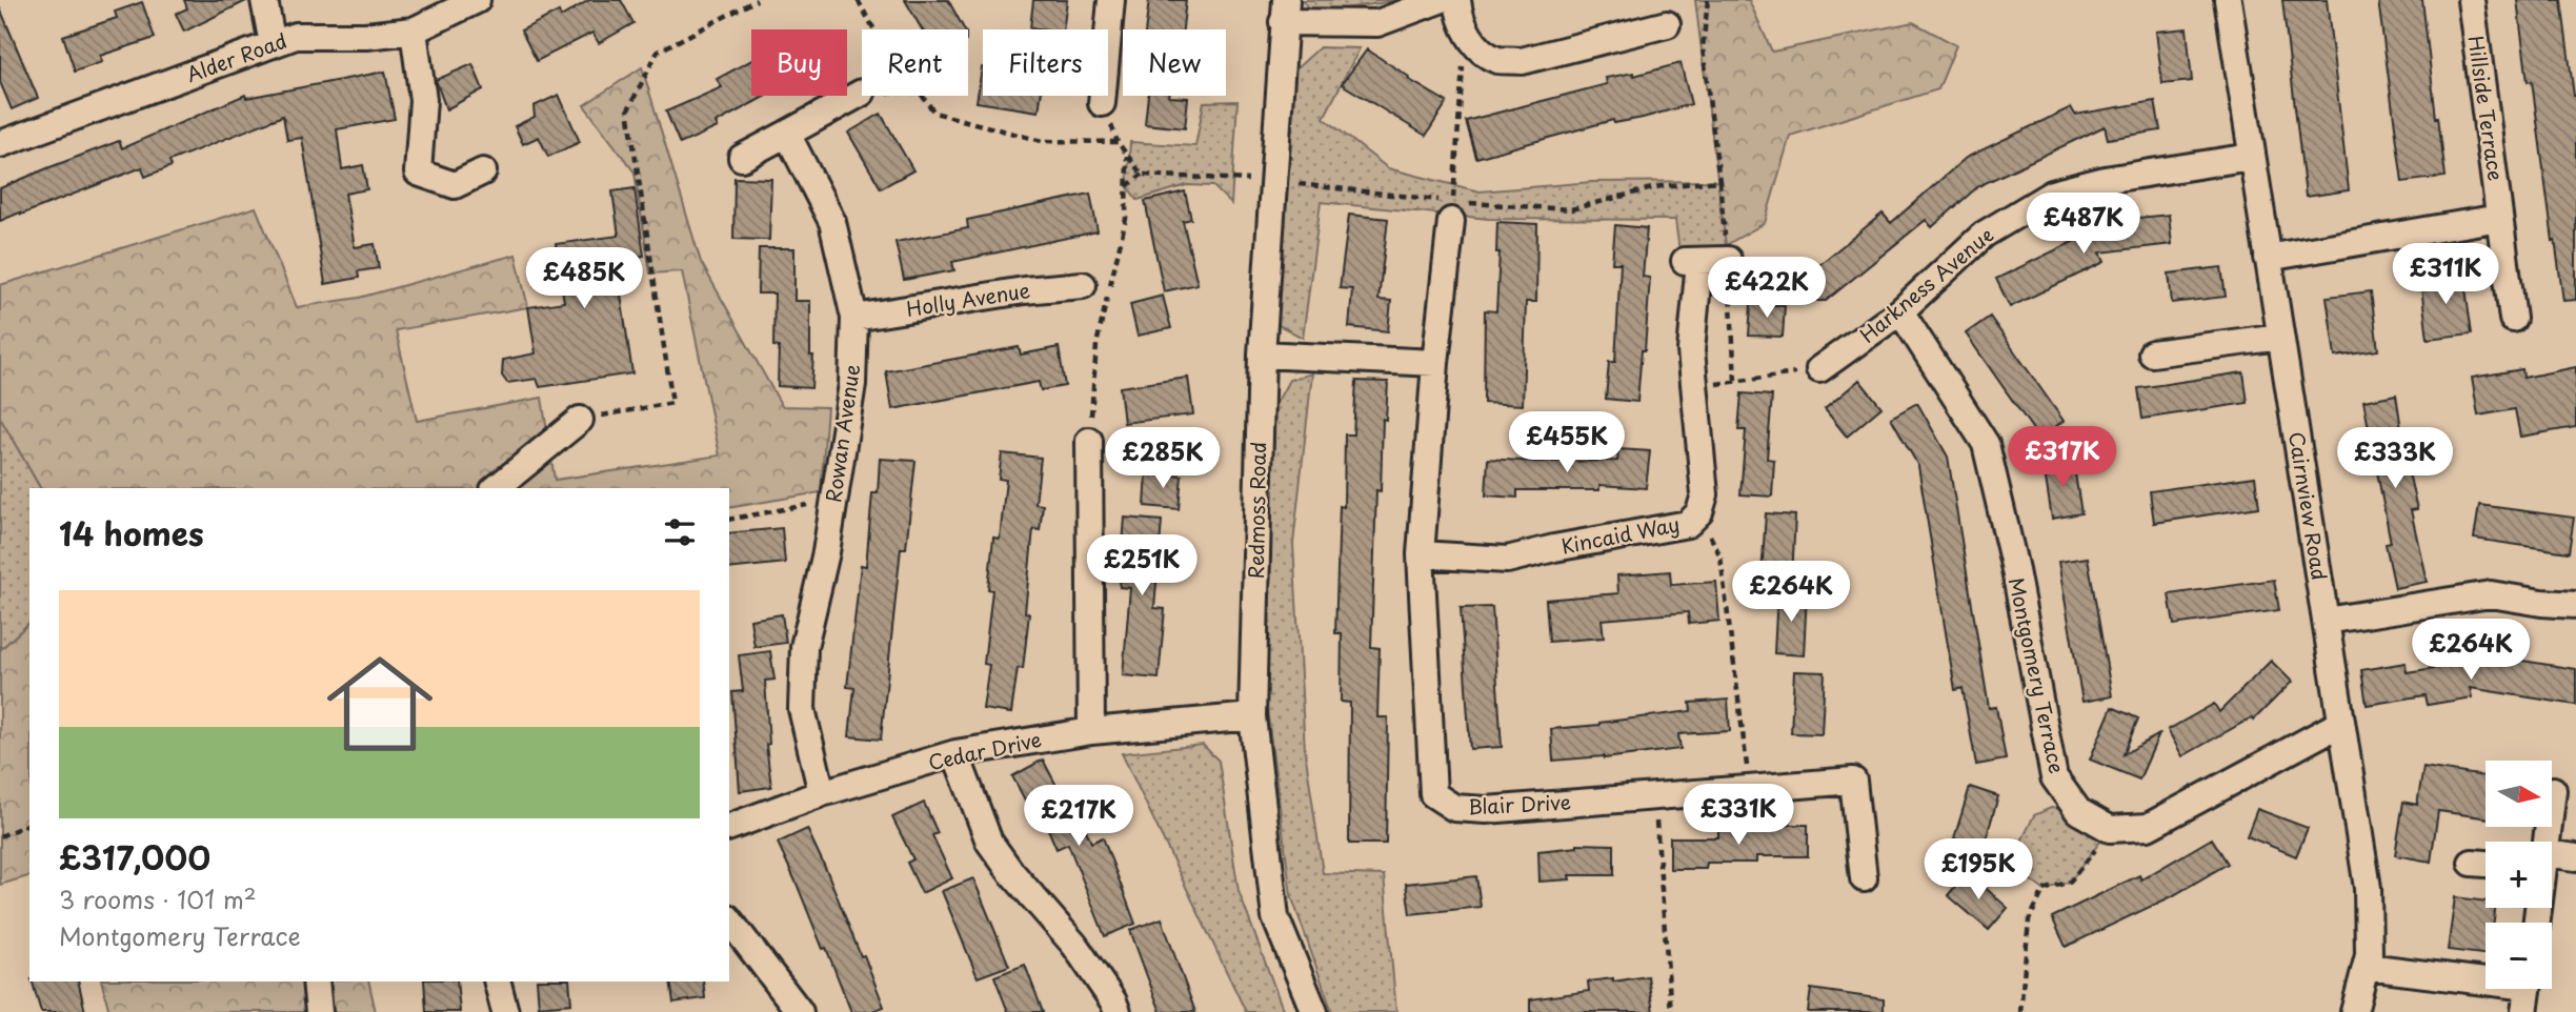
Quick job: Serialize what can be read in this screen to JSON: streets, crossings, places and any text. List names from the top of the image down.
{
  "streets": {
    "street": [
      "Alder Road",
      "Hillside Terrace",
      "Harkness Avenue",
      "Holly Avenue",
      "Rowan Avenue",
      "Cairnview Road",
      "Redmoss Road",
      "Kincaid Way",
      "Montgomery Terrace",
      "Cedar Drive",
      "Blair Drive"
    ]
  },
  "crossings": [
    ["Harkness Avenue", "Cairnview Road"],
    ["Harkness Avenue", "Montgomery Terrace"],
    ["Holly Avenue", "Rowan Avenue"],
    ["Rowan Avenue", "Cedar Drive"],
    ["Redmoss Road", "Cedar Drive"],
    ["Kincaid Way", "Blair Drive"]
  ],
  "north": "right",
  "page": {
    "chip": [
      "Buy",
      "Rent",
      "Filters",
      "New"
    ],
    "price": [
      "£487K",
      "£311K",
      "£485K",
      "£422K",
      "£455K",
      "£317K",
      "£285K",
      "£333K",
      "£251K",
      "£264K",
      "£264K",
      "£331K",
      "£217K",
      "£195K"
    ],
    "heading": "14 homes",
    "list": [
      {
        "name": "£317,000",
        "note": "3 rooms · 101 m² · Montgomery Terrace"
      }
    ],
    "map_buttons": ["+", "−"]
  }
}
